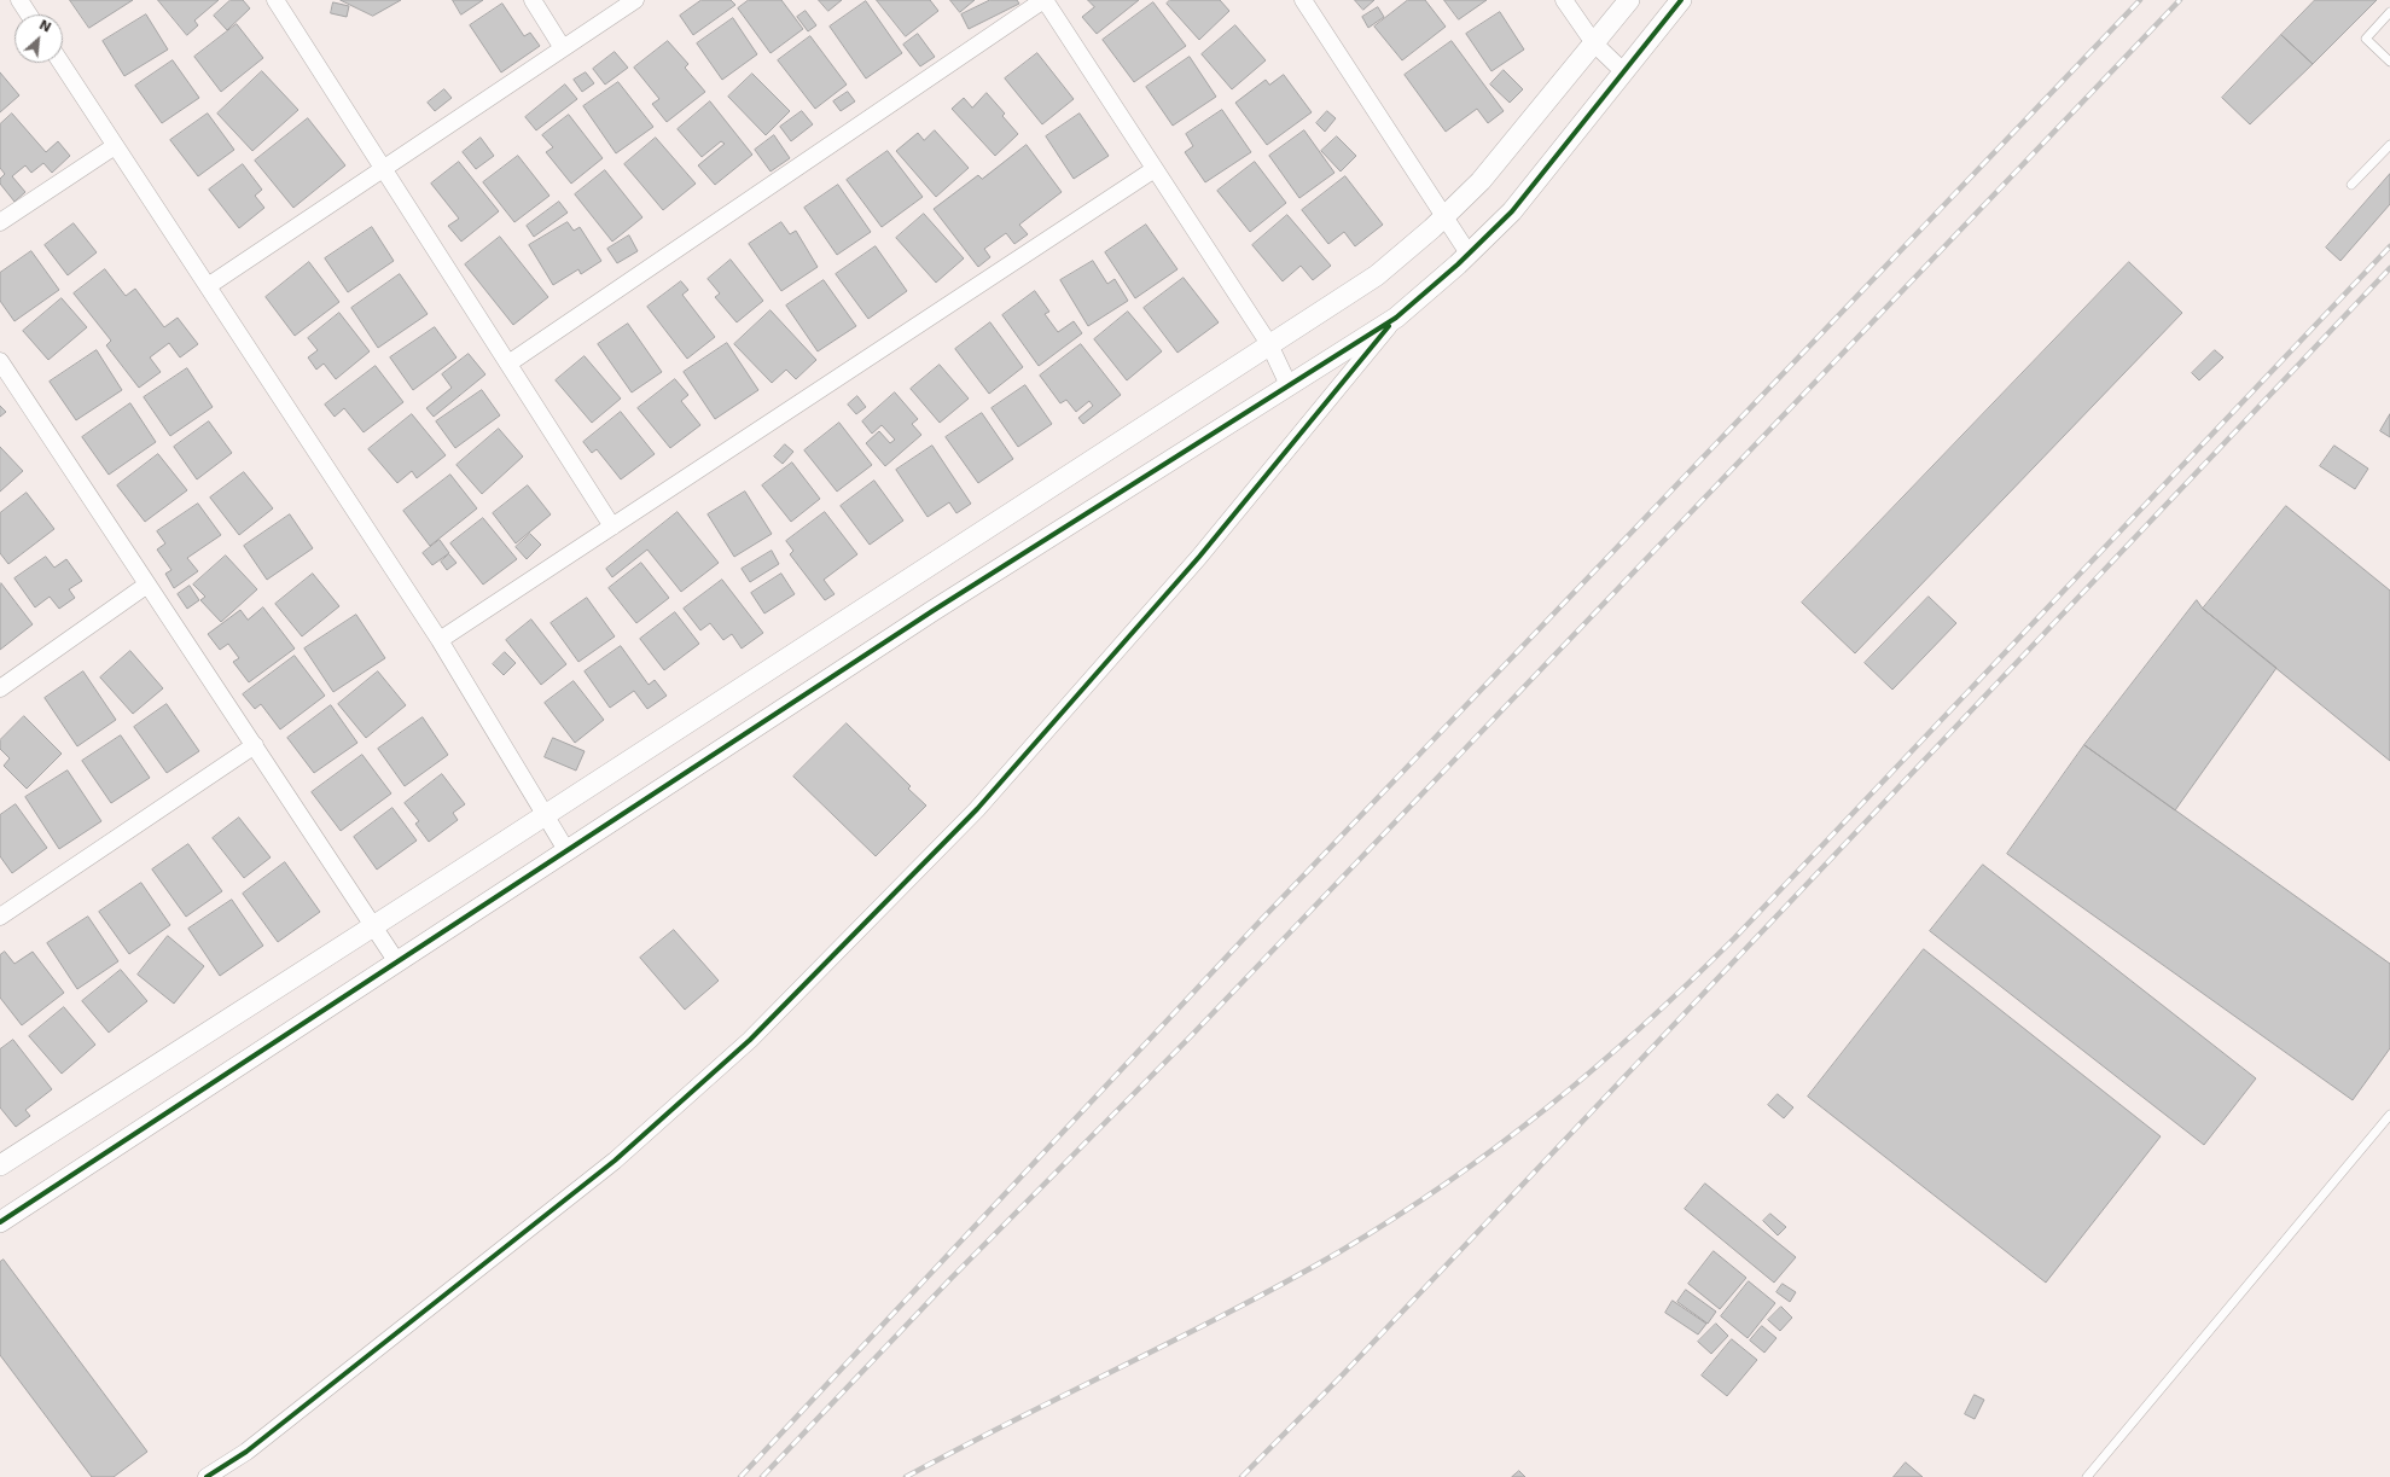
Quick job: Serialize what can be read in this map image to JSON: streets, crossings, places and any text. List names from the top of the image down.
{
  "north": "top right"
}
